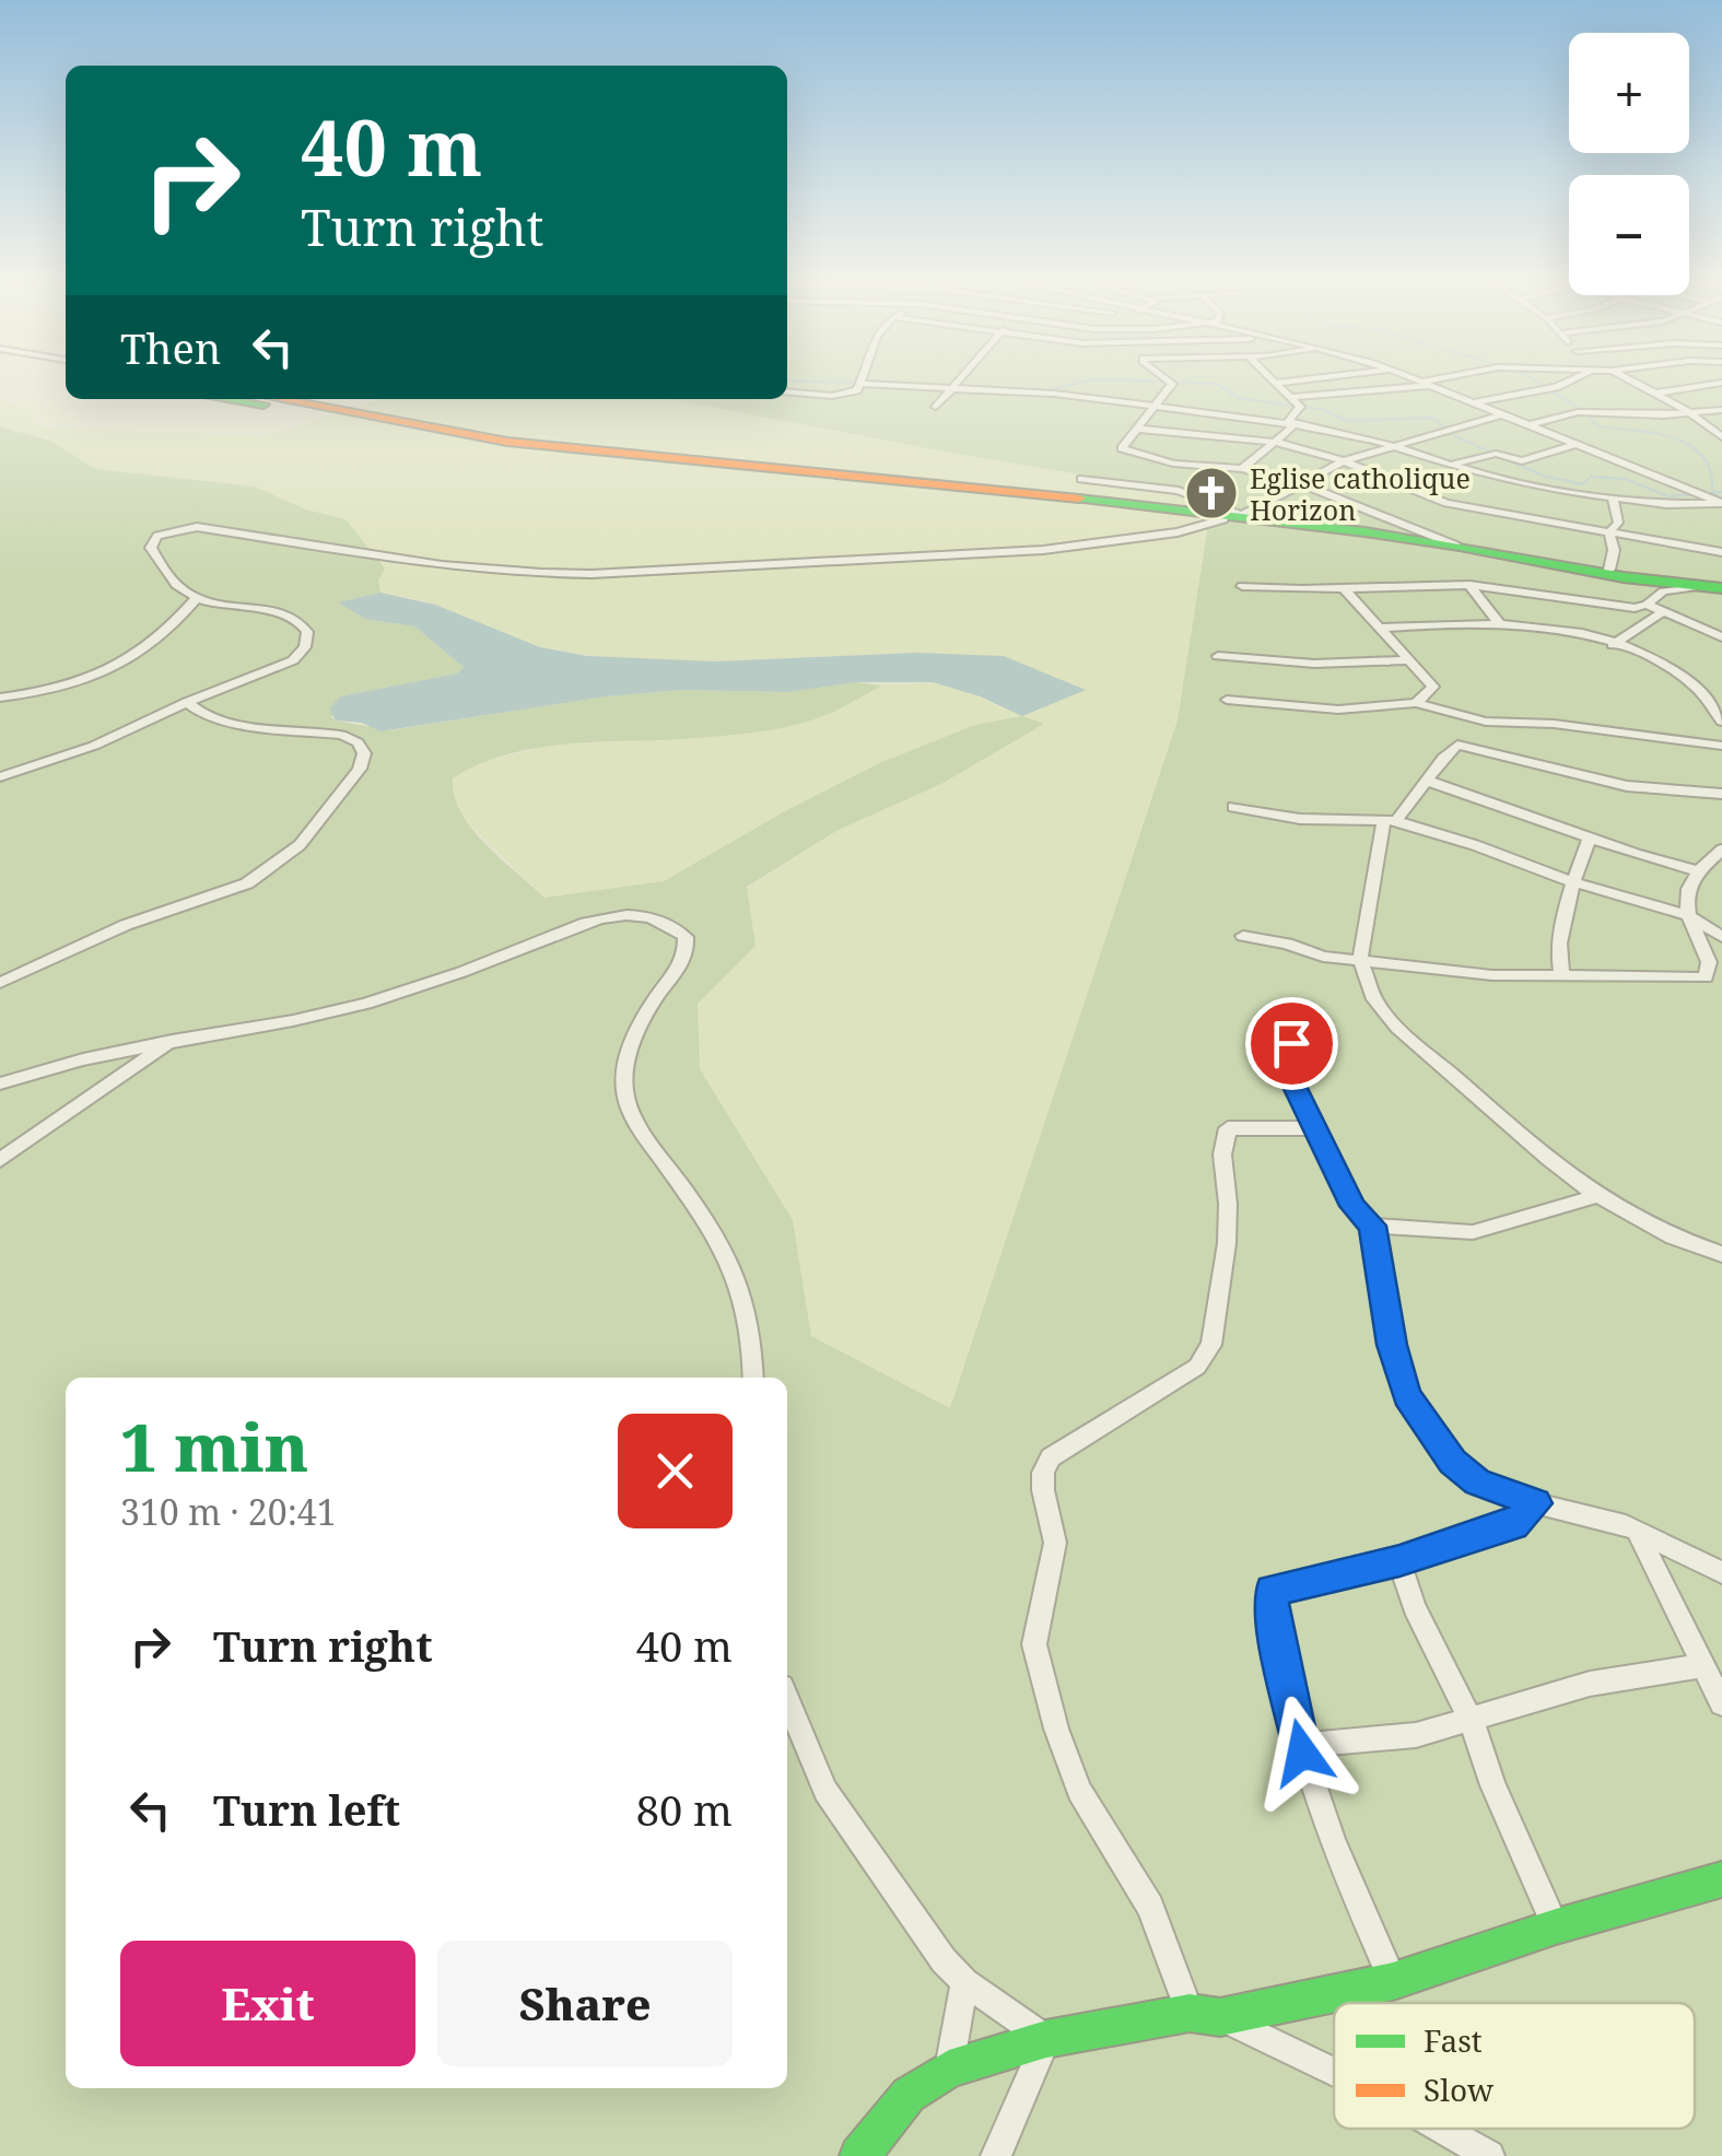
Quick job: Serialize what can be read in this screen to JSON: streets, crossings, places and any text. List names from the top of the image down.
{
  "places": {
    "church": ["Eglise catholique Horizon"]
  },
  "legend": ["Fast", "Slow"],
  "page": {
    "map_buttons": ["+", "−"],
    "turn": ["40 m", "Turn right"],
    "then": "Then",
    "heading": ["1 min", "310 m · 20:41"],
    "list": [
      {
        "name": "Turn right",
        "value": "40 m"
      },
      {
        "name": "Turn left",
        "value": "80 m"
      }
    ],
    "buttons": ["Exit", "Share"]
  }
}
